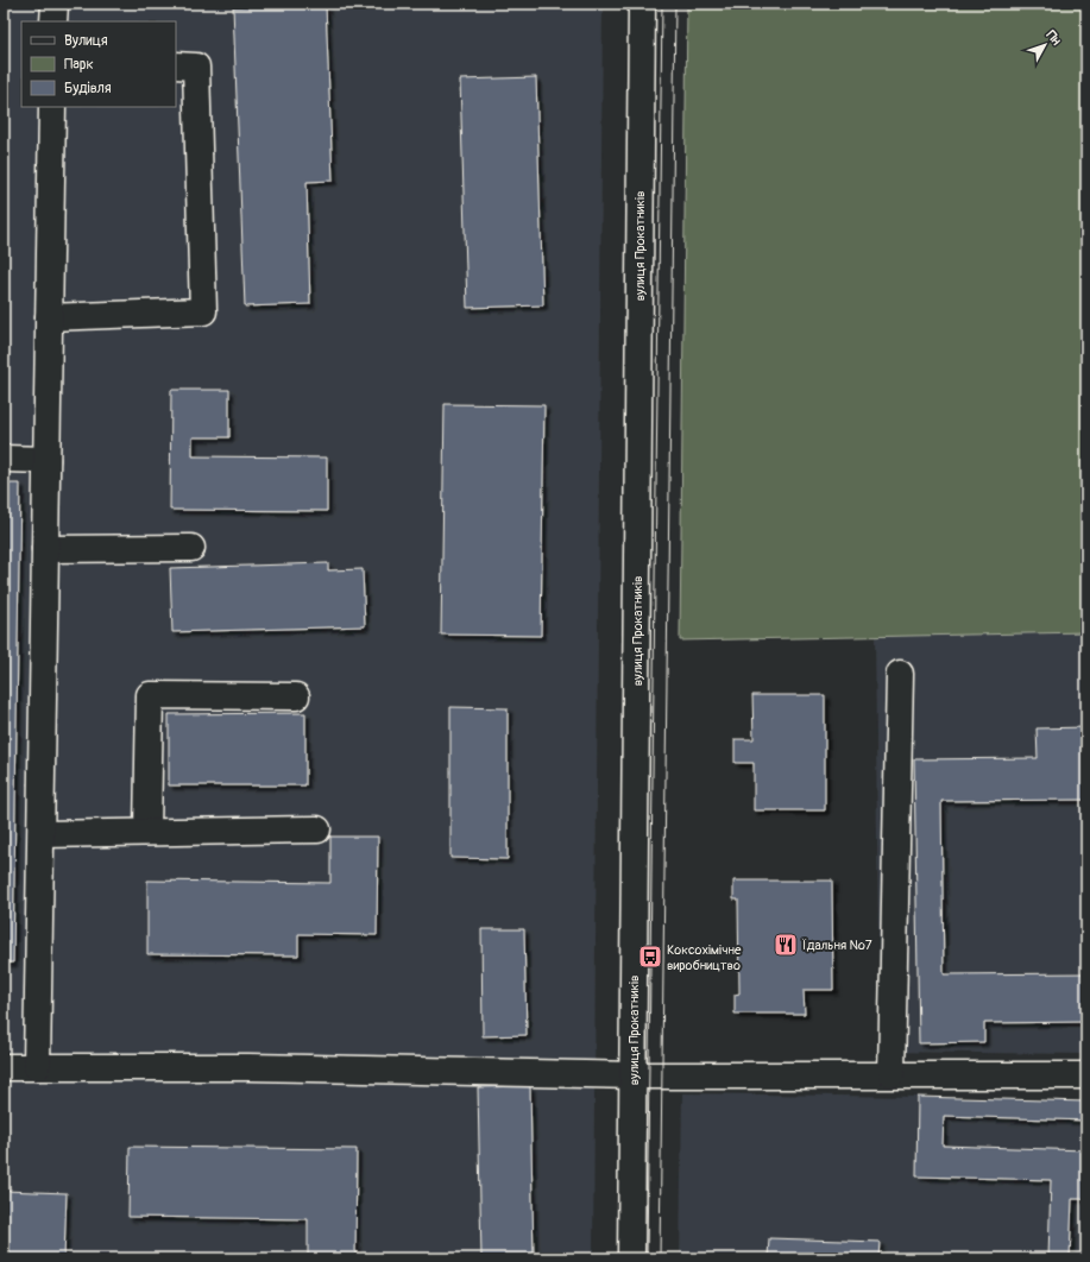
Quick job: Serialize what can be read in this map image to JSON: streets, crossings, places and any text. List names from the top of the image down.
{
  "streets": {
    "street": ["вулиця Прокатників"]
  },
  "places": {
    "restaurant": ["Їдальня №7"],
    "bus stop": ["Коксохімічне виробництво"]
  },
  "legend": ["Вулиця", "Парк", "Будівля"],
  "north": "top right"
}
